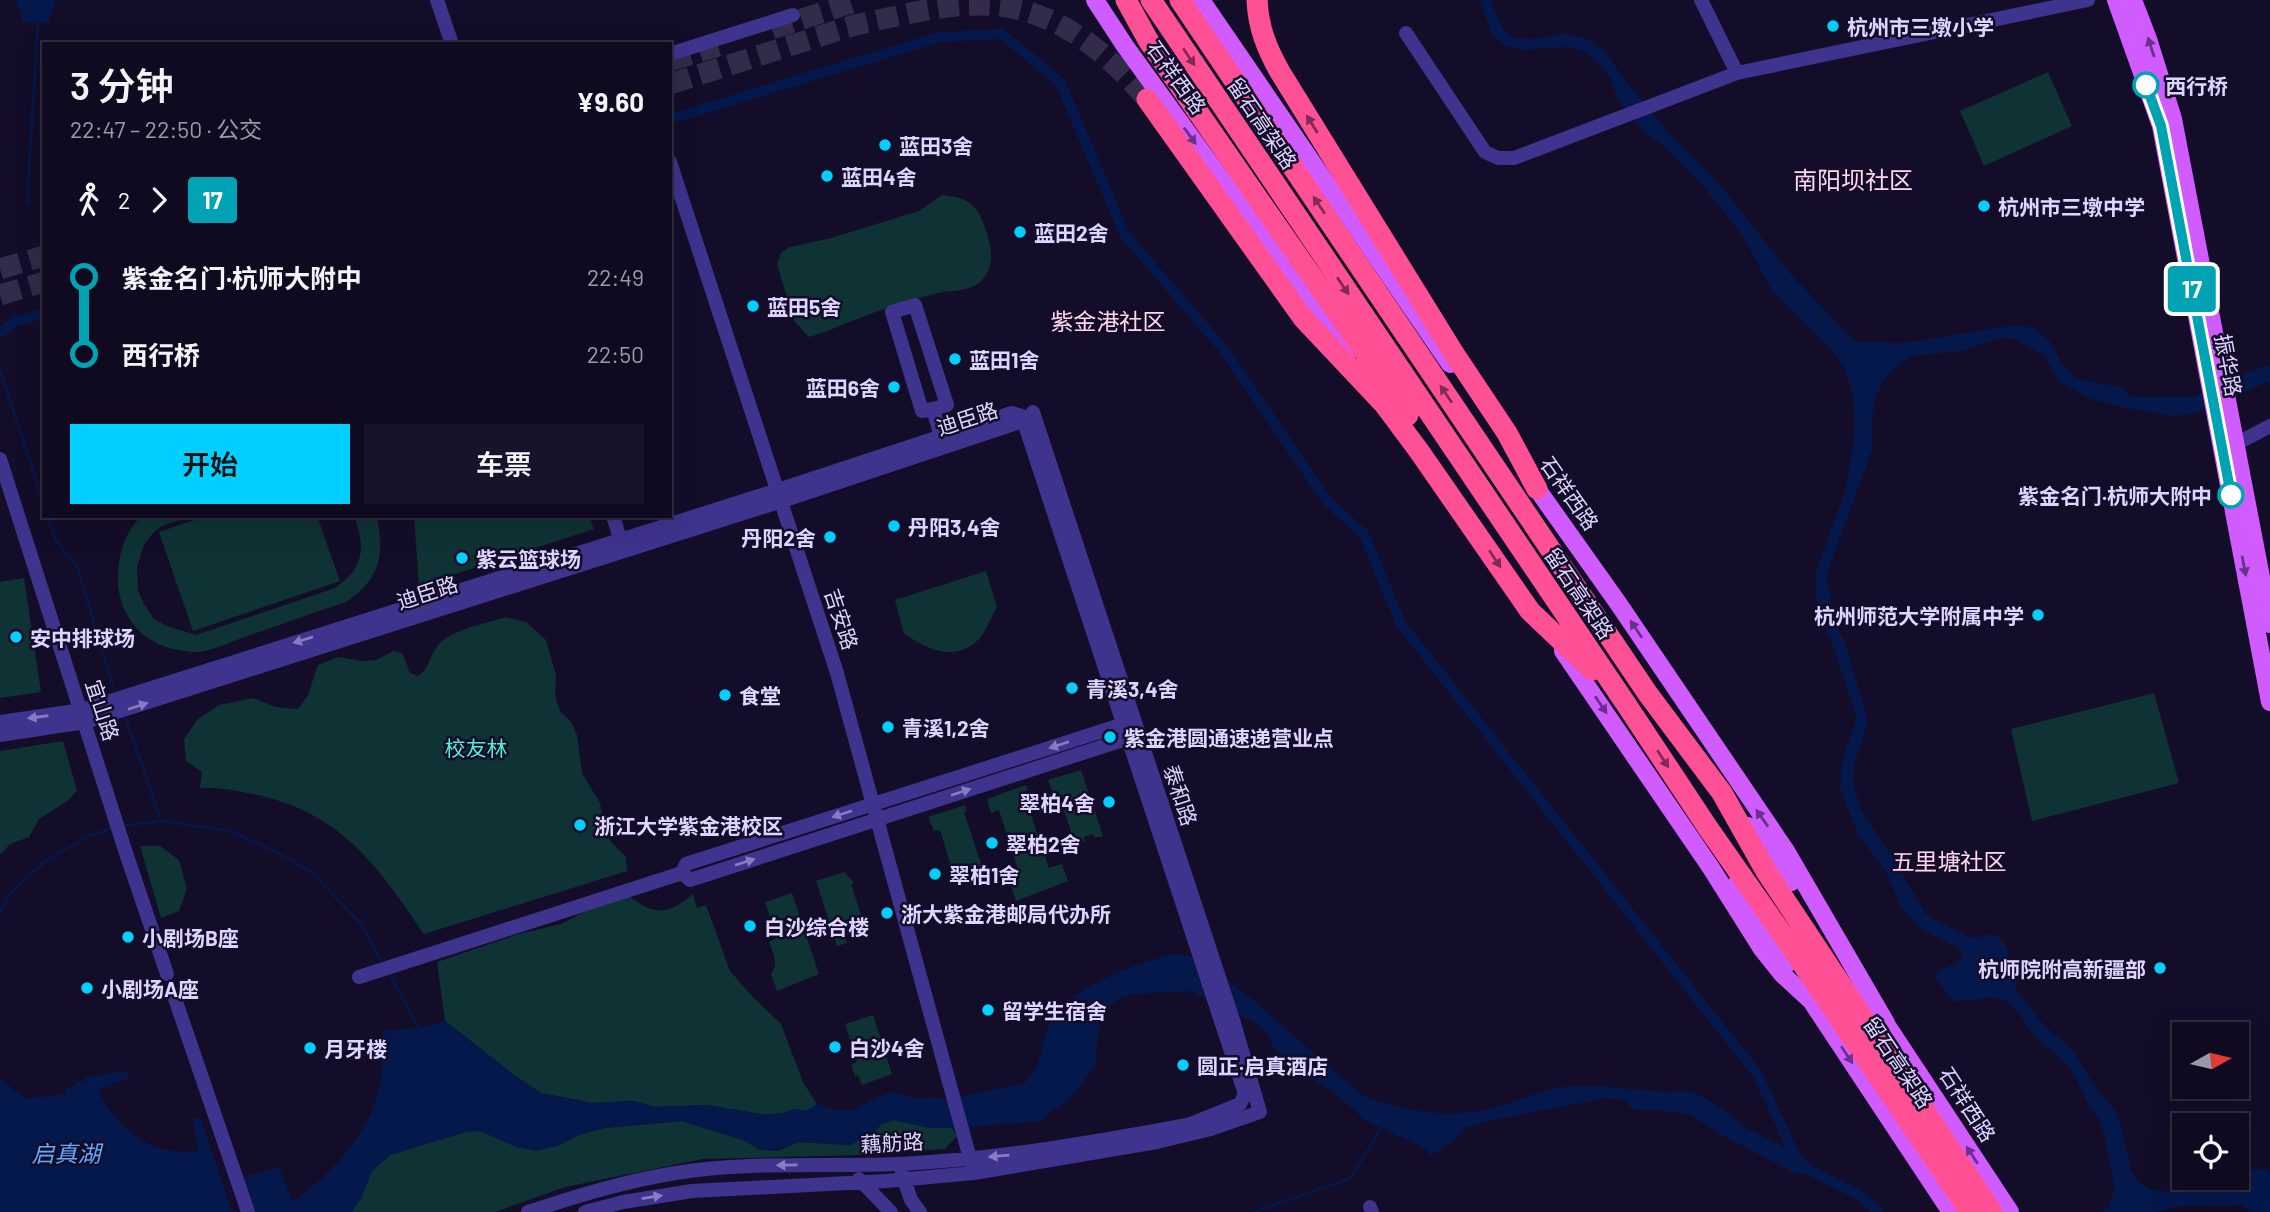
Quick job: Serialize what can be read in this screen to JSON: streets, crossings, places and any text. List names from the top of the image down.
{
  "streets": {
    "highway": ["石祥西路", "留石高架路"],
    "main road": ["振华路"],
    "street": [
      "迪臣路",
      "吉安路",
      "宜山路",
      "泰和路",
      "藕舫路"
    ]
  },
  "crossings": [
    ["石祥西路", "留石高架路"],
    ["迪臣路", "吉安路"],
    ["迪臣路", "宜山路"],
    ["迪臣路", "泰和路"],
    ["吉安路", "藕舫路"],
    ["泰和路", "藕舫路"]
  ],
  "districts": ["南阳坝社区", "紫金港社区", "五里塘社区"],
  "water": ["启真湖"],
  "parks": ["校友林"],
  "places": [
    "杭州市三墩小学",
    "西行桥",
    "蓝田3舍",
    "蓝田4舍",
    "杭州市三墩中学",
    "蓝田2舍",
    "蓝田5舍",
    "蓝田1舍",
    "蓝田6舍",
    "紫金名门·杭师大附中",
    "丹阳3,4舍",
    "丹阳2舍",
    "紫云篮球场",
    "杭州师范大学附属中学",
    "安中排球场",
    "青溪3,4舍",
    "食堂",
    "青溪1,2舍",
    "紫金港圆通速递营业点",
    "翠柏4舍",
    "浙江大学紫金港校区",
    "翠柏2舍",
    "翠柏1舍",
    "浙大紫金港邮局代办所",
    "白沙综合楼",
    "小剧场B座",
    "杭师院附高新疆部",
    "小剧场A座",
    "留学生宿舍",
    "白沙4舍",
    "月牙楼",
    "圆正·启真酒店"
  ],
  "lines": ["bus line 17"],
  "north": "right",
  "page": {
    "on_map": "17",
    "heading": ["3 分钟", "22:47 – 22:50 · 公交", "¥9.60"],
    "legs": ["2", "17"],
    "list": [
      {
        "name": "紫金名门·杭师大附中",
        "value": "22:49"
      },
      {
        "name": "西行桥",
        "value": "22:50"
      }
    ],
    "buttons": ["开始", "车票"]
  }
}
